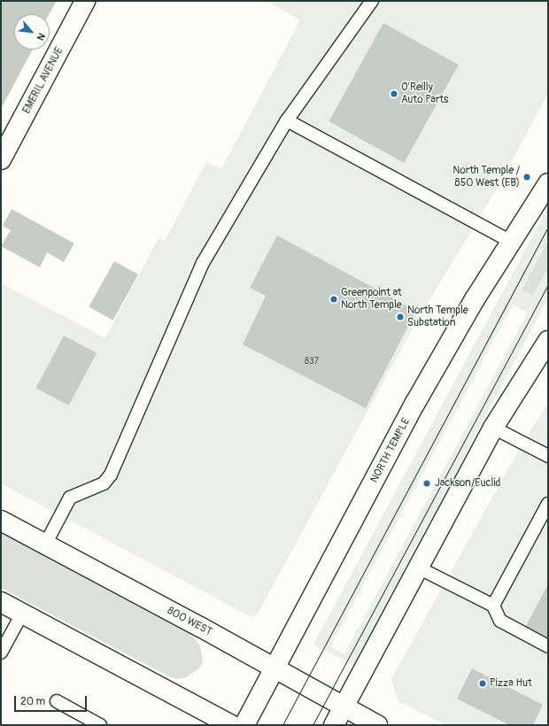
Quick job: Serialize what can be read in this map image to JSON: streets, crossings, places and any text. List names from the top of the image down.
{
  "streets": {
    "main road": ["EMERIL AVENUE", "NORTH TEMPLE", "800 WEST"]
  },
  "crossings": [
    ["NORTH TEMPLE", "800 WEST"]
  ],
  "places": [
    "O'Reilly Auto Parts",
    "North Temple / 850 West (EB)",
    "Greenpoint at North Temple",
    "North Temple Substation",
    "Jackson/Euclid",
    "Pizza Hut"
  ],
  "house_numbers": ["837"],
  "scale_bar": "20 m",
  "north": "bottom right"
}
